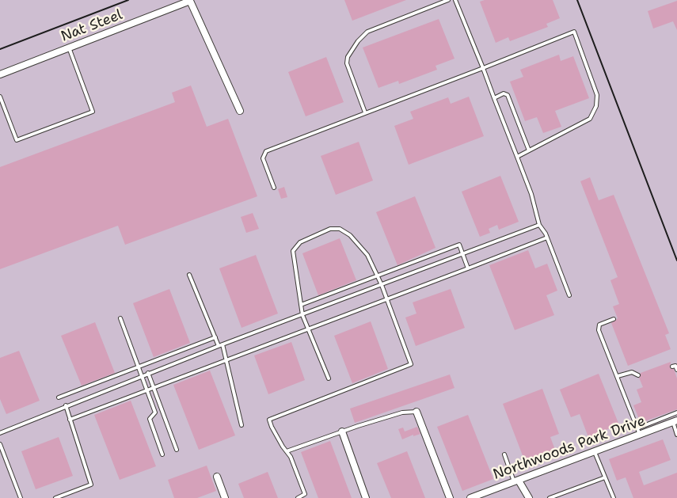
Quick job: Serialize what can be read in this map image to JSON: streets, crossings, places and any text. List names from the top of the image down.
{
  "streets": {
    "street": ["Nat Steel", "Northwoods Park Drive"]
  }
}
